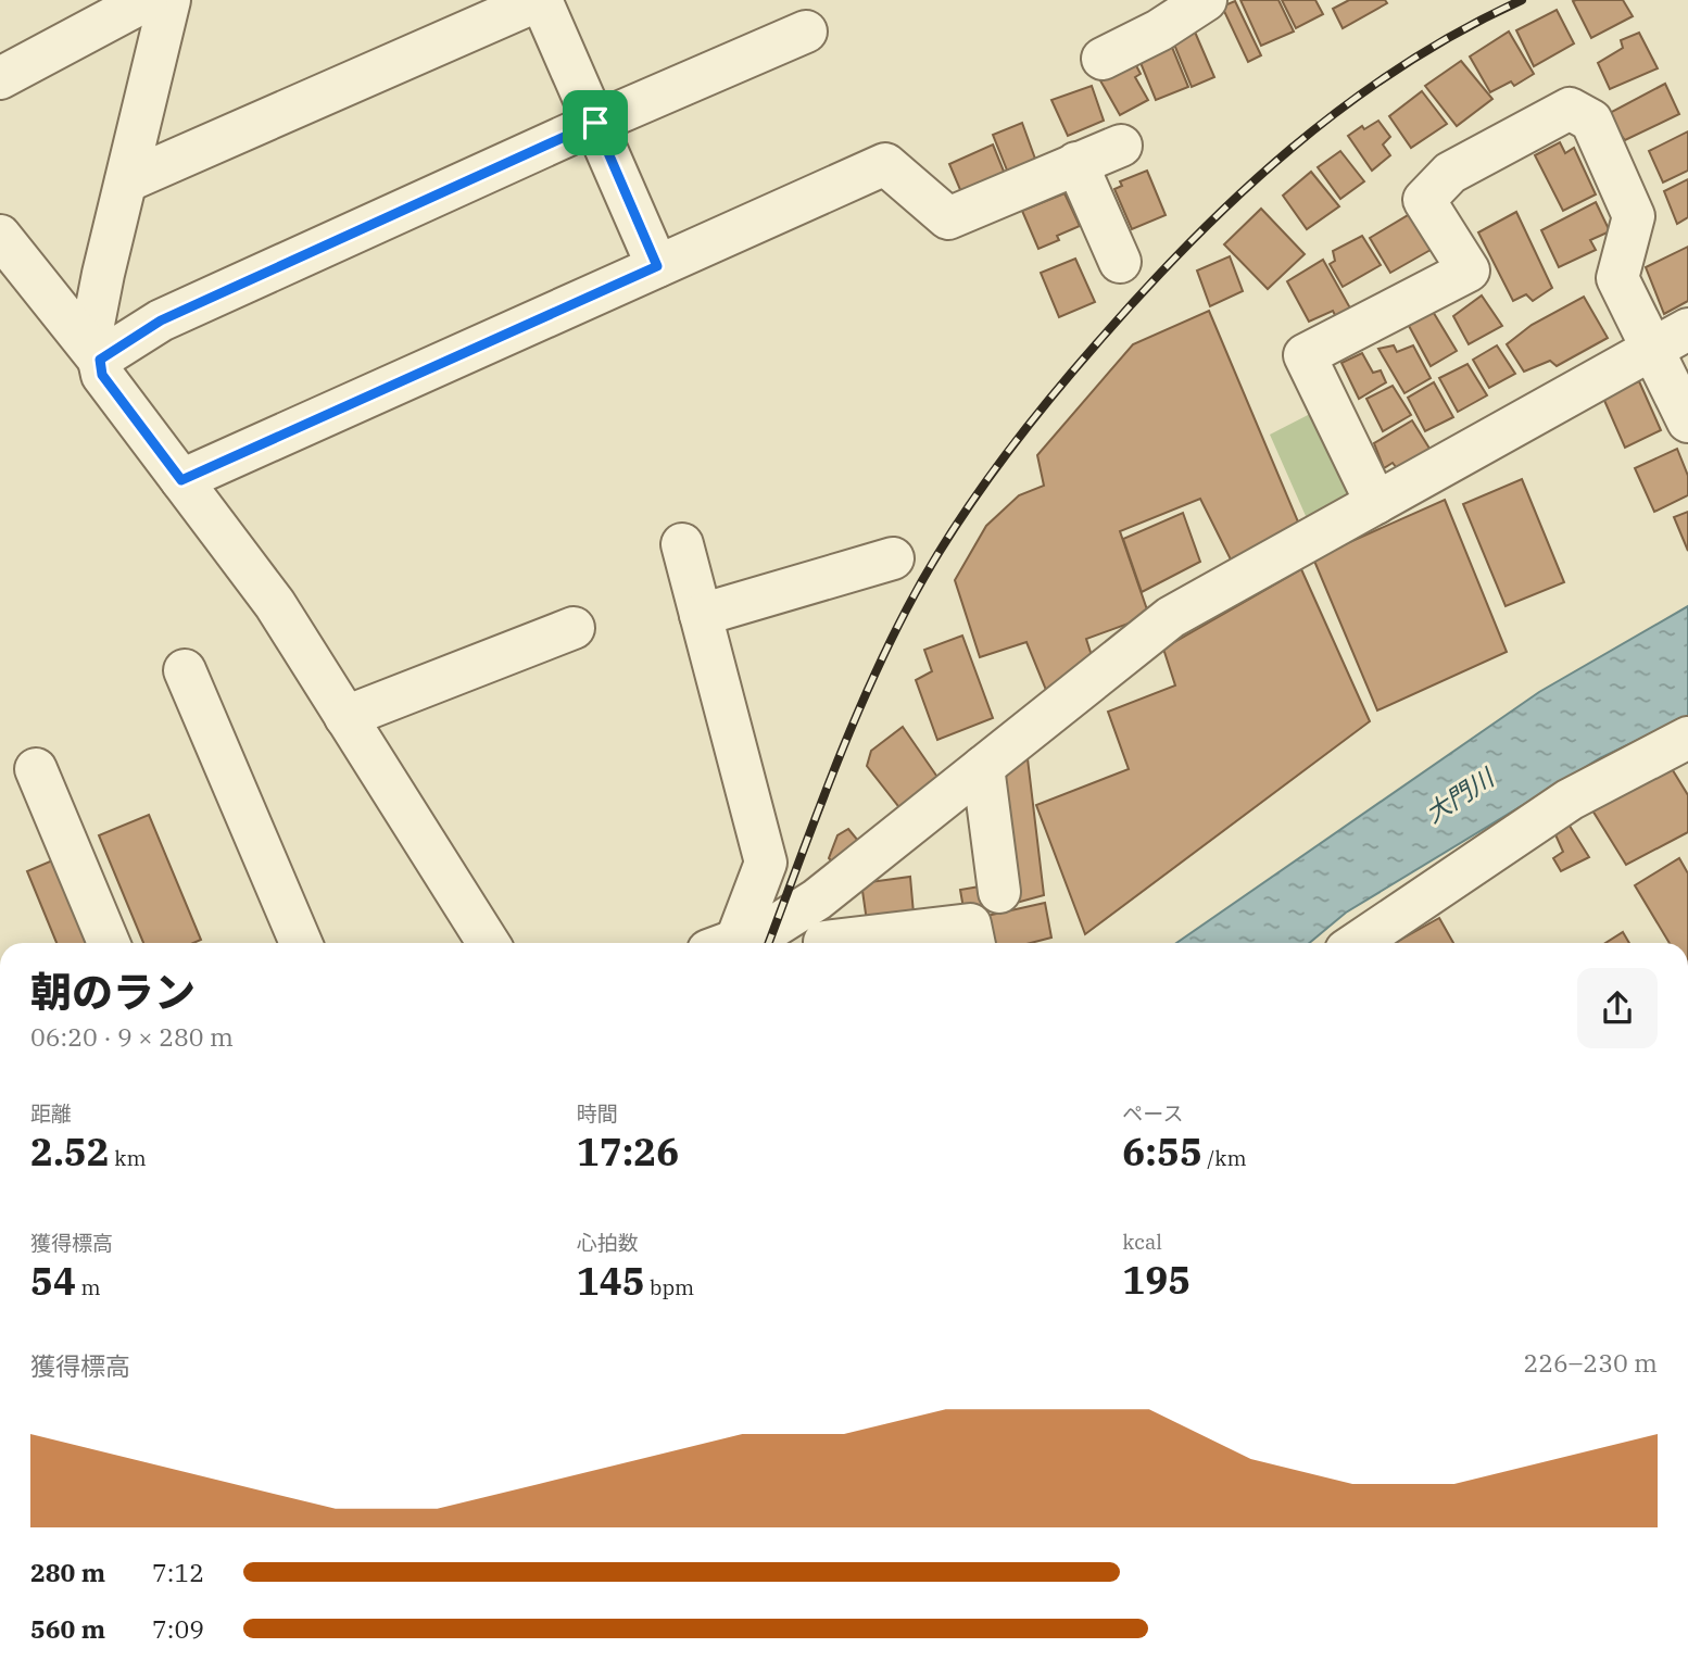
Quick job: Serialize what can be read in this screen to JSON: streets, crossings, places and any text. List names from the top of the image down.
{
  "water": ["大門川"],
  "page": {
    "heading": ["朝のラン", "06:20 · 9 × 280 m"],
    "stats": [
      ["距離", "2.52 km"],
      ["時間", "17:26"],
      ["ペース", "6:55 /km"],
      ["獲得標高", "54 m"],
      ["心拍数", "145 bpm"],
      ["kcal", "195"]
    ],
    "chart": ["獲得標高", "226–230 m"],
    "list": [
      {
        "name": "280 m",
        "note": "7:12"
      },
      {
        "name": "560 m",
        "note": "7:09"
      }
    ]
  }
}
